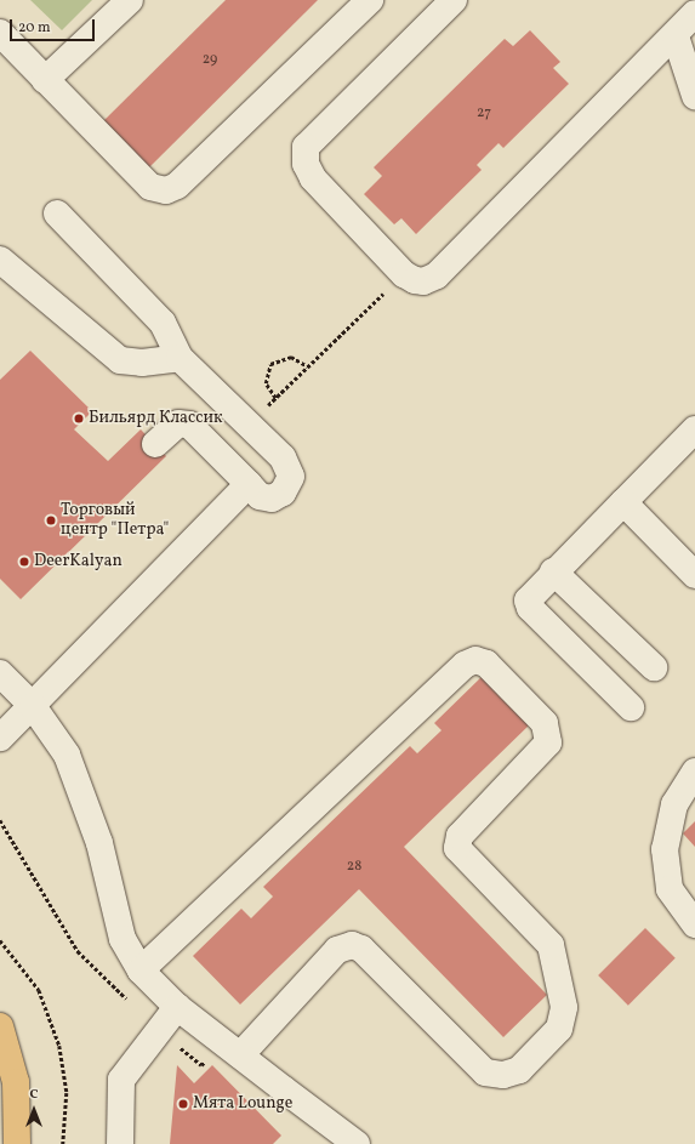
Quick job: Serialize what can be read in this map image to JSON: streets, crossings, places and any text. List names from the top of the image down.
{
  "places": [
    "Бильярд Классик",
    "Торговый центр \"Петра\"",
    "DeerKalyan",
    "Мята Lounge"
  ],
  "house_numbers": ["29", "27", "28"],
  "scale_bar": "20 m",
  "north": "top"
}
